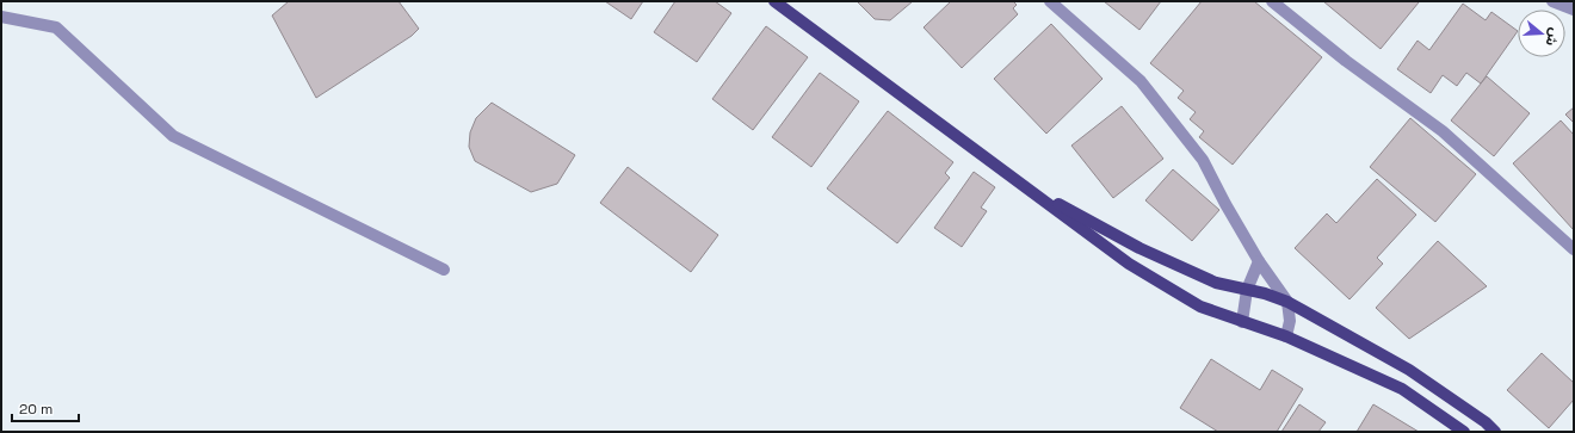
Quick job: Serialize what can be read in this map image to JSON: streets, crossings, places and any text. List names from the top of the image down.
{
  "scale_bar": "20 m",
  "north": "right"
}
